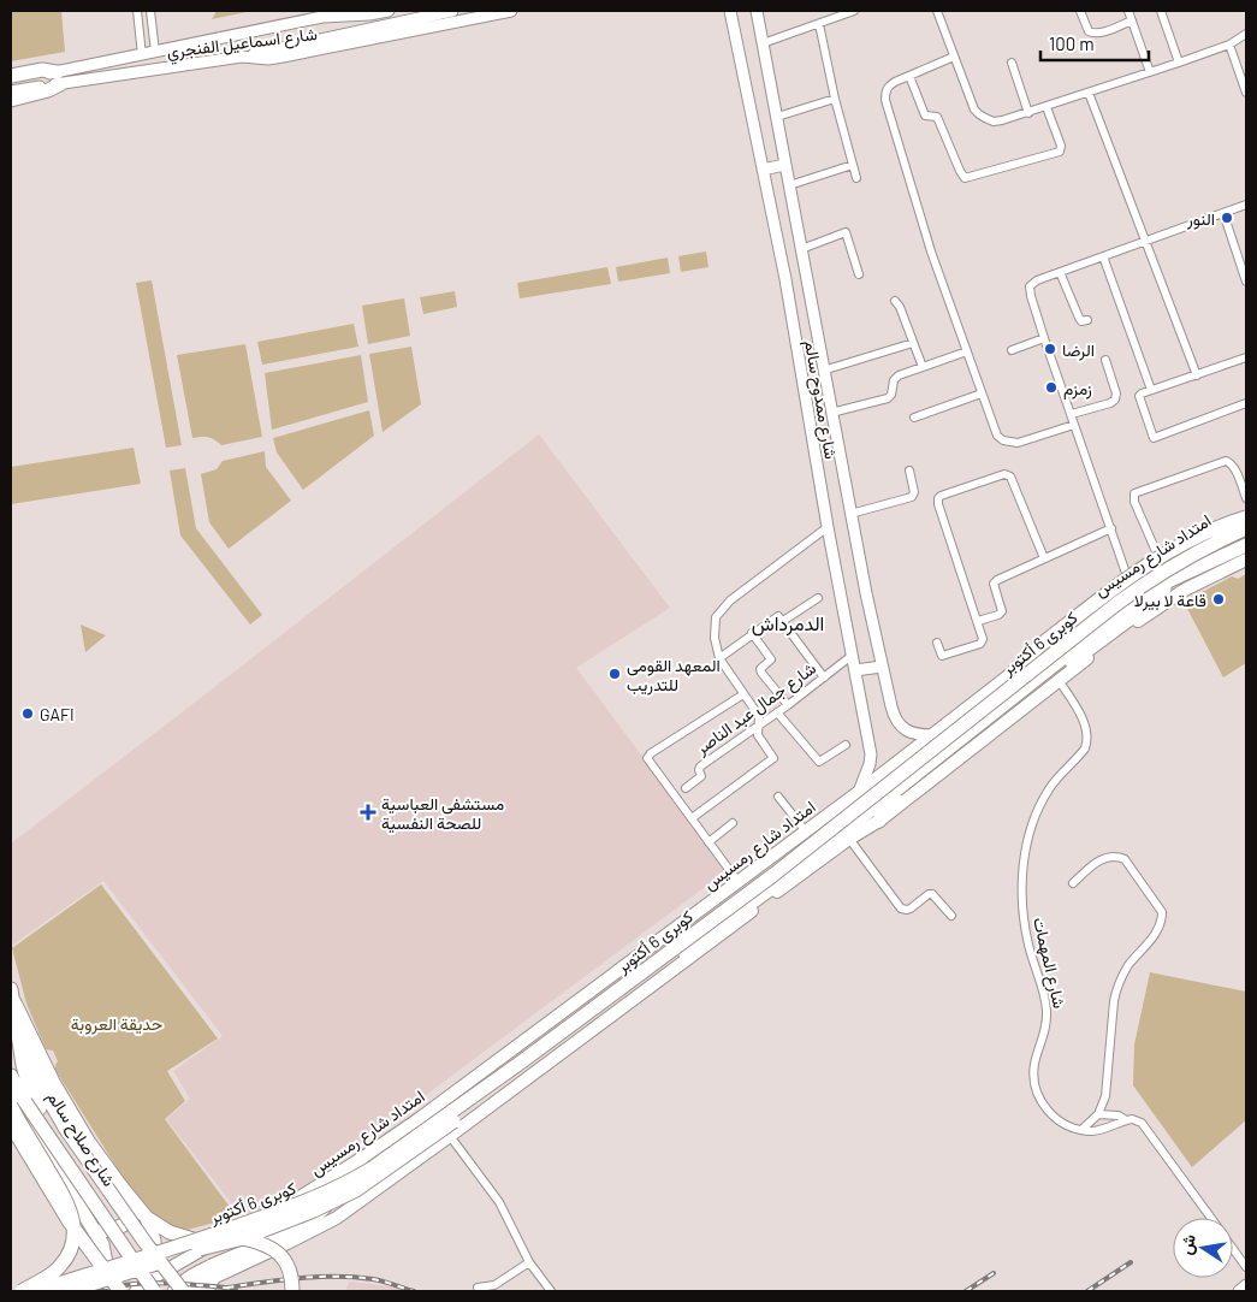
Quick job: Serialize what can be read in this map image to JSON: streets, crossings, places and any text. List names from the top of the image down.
{
  "streets": {
    "highway": ["كوبرى 6 أكتوبر", "شارع صلاح سالم"],
    "main road": ["شارع اسماعيل الفنجري", "شارع ممدوح سالم", "امتداد شارع رمسيس"],
    "street": ["شارع جمال عبد الناصر", "شارع المهمات"]
  },
  "crossings": [
    ["شارع ممدوح سالم", "امتداد شارع رمسيس"],
    ["شارع ممدوح سالم", "شارع جمال عبد الناصر"],
    ["امتداد شارع رمسيس", "شارع صلاح سالم"]
  ],
  "districts": ["الدمرداش"],
  "parks": ["حديقة العروبة"],
  "places": {
    "other": [
      "النور",
      "الرضا",
      "زمزم",
      "قاعة لا بيرلا",
      "المعهد القومى للتدريب",
      "GAFI"
    ],
    "health": ["مستشفى العباسية للصحة النفسية"]
  },
  "scale_bar": "100 m",
  "north": "left"
}
